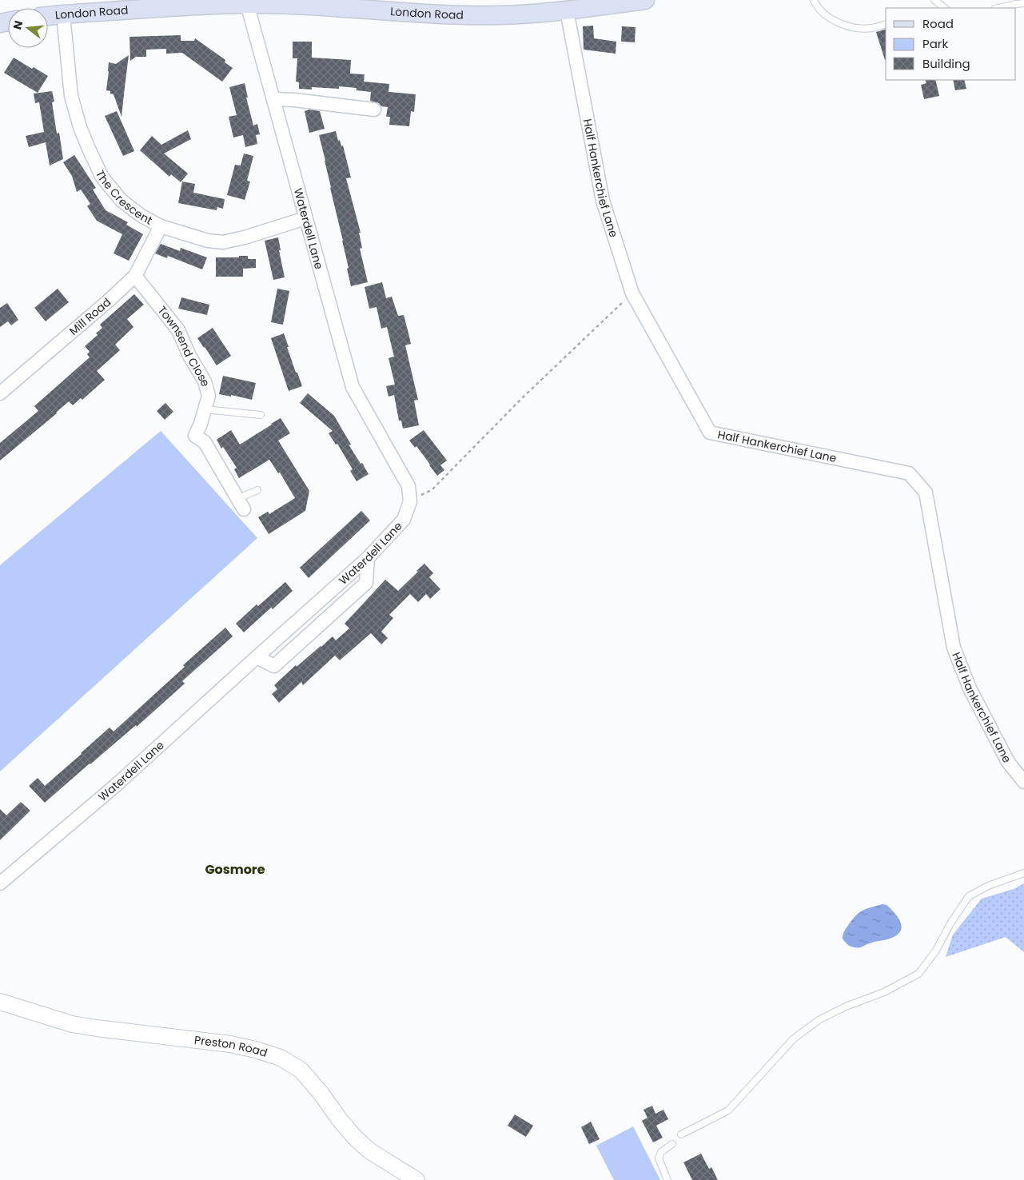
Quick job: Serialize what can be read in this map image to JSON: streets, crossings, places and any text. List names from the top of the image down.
{
  "streets": {
    "main road": ["London Road"],
    "street": [
      "Half Hankerchief Lane",
      "The Crescent",
      "Waterdell Lane",
      "Mill Road",
      "Townsend Close",
      "Preston Road"
    ]
  },
  "crossings": [
    ["London Road", "Half Hankerchief Lane"],
    ["London Road", "The Crescent"],
    ["London Road", "Waterdell Lane"],
    ["The Crescent", "Waterdell Lane"],
    ["The Crescent", "Mill Road"],
    ["Mill Road", "Townsend Close"]
  ],
  "districts": ["Gosmore"],
  "legend": ["Road", "Park", "Building"],
  "north": "left"
}
